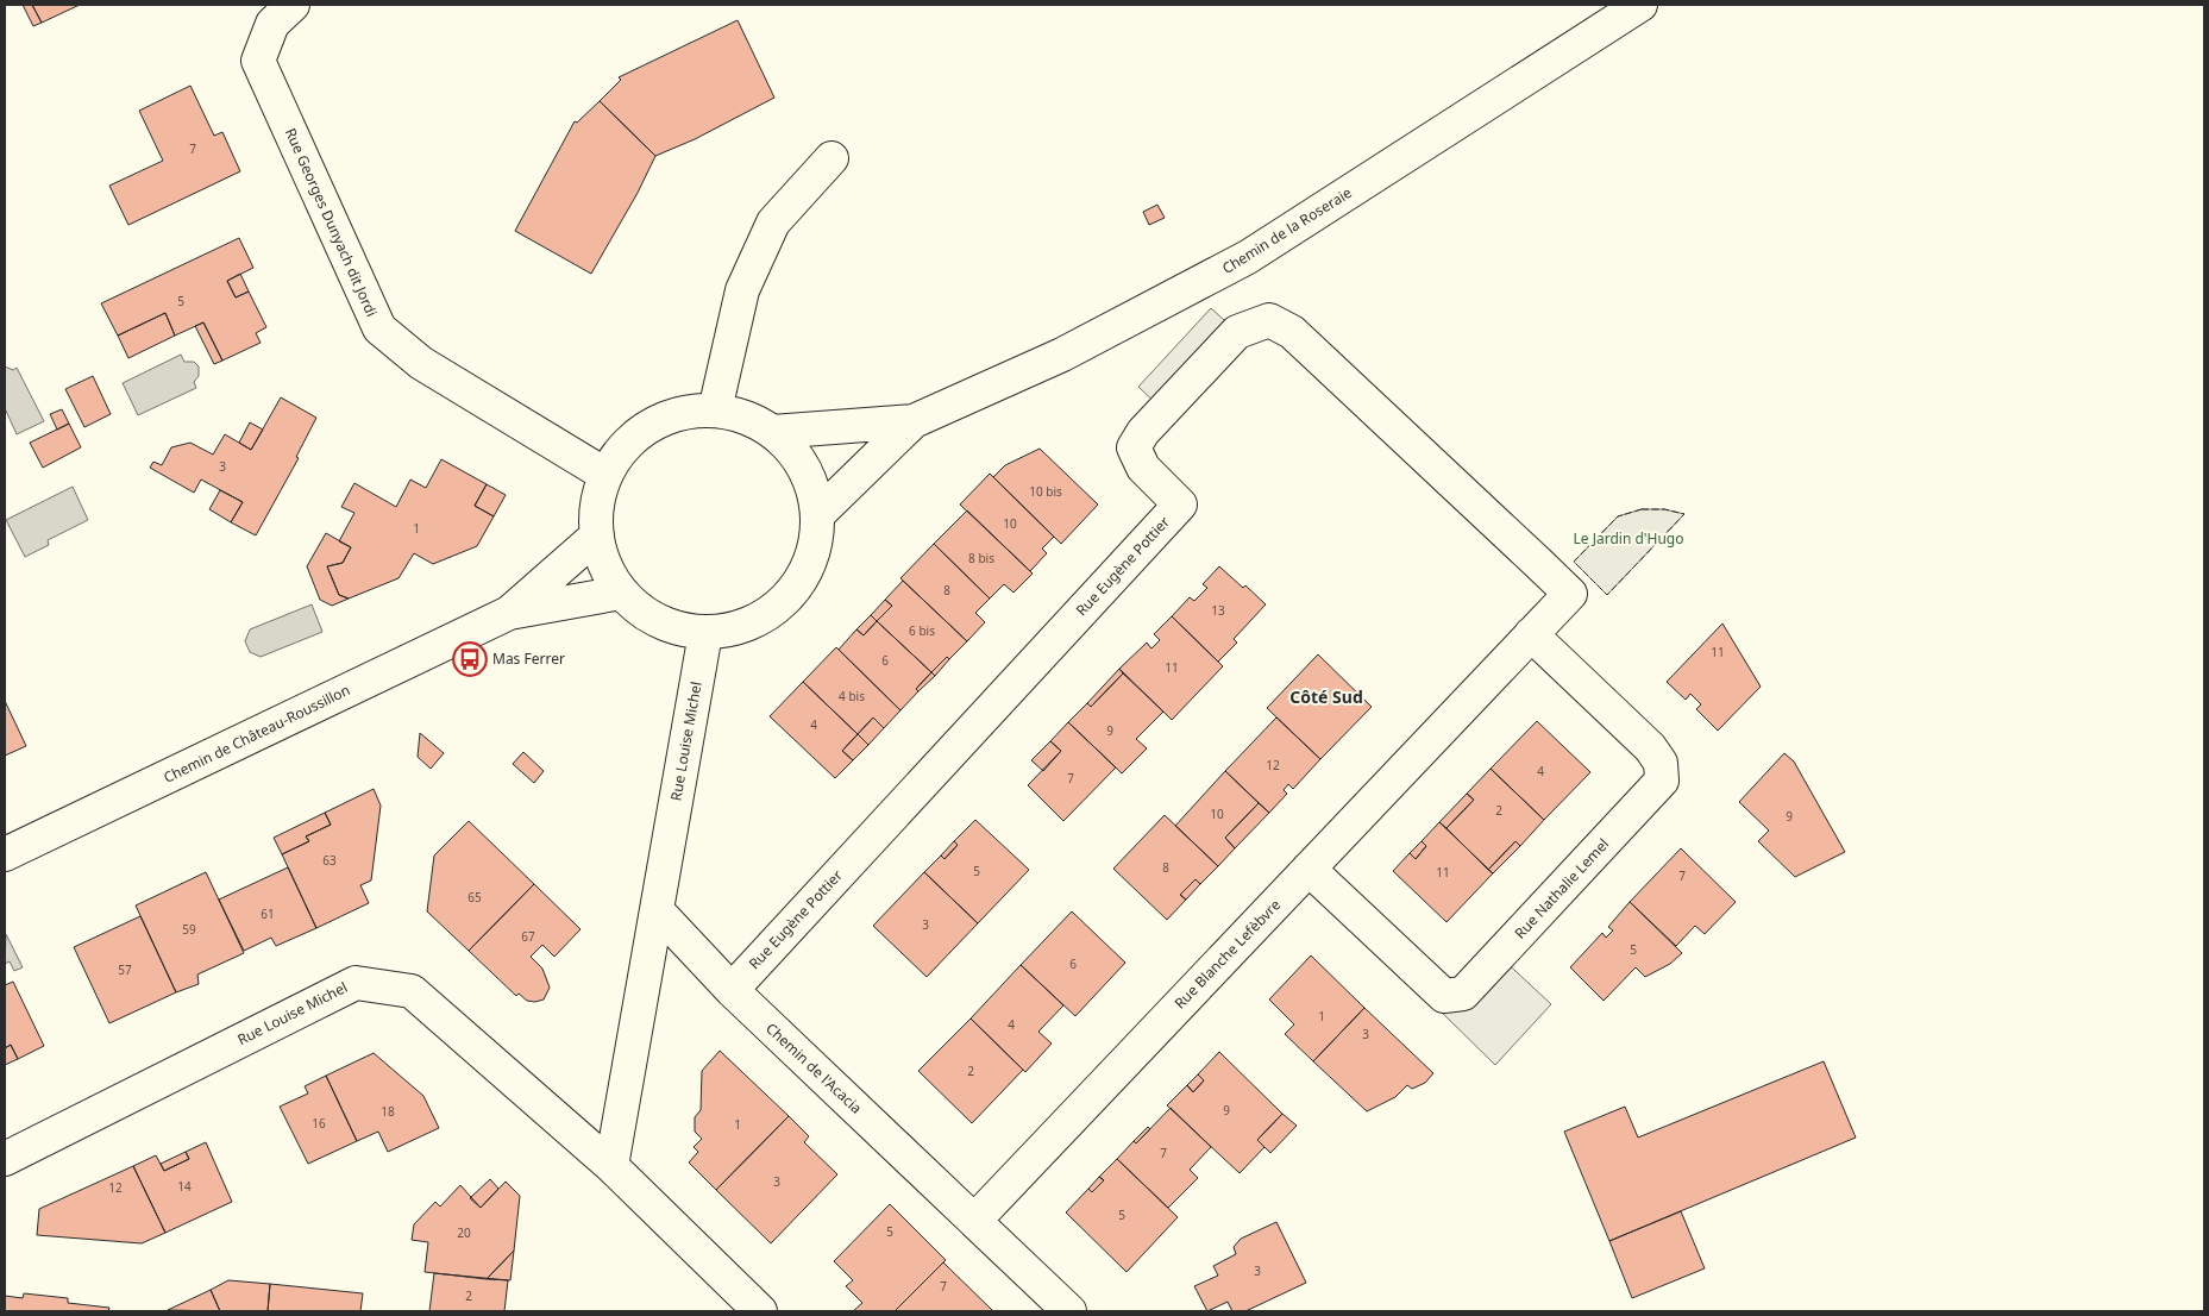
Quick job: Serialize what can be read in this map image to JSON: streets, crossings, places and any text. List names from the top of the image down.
{
  "streets": {
    "street": [
      "Rue Georges Dunyach dit Jordi",
      "Chemin de la Roseraie",
      "Rue Eugène Pottier",
      "Chemin de Château-Roussillon",
      "Rue Louise Michel",
      "Rue Nathalie Lemel",
      "Rue Blanche Lefèbvre",
      "Chemin de l'Acacia"
    ]
  },
  "crossings": [
    ["Rue Eugène Pottier", "Rue Blanche Lefèbvre"],
    ["Rue Eugène Pottier", "Chemin de l'Acacia"],
    ["Rue Louise Michel", "Chemin de l'Acacia"],
    ["Rue Nathalie Lemel", "Rue Blanche Lefèbvre"],
    ["Rue Blanche Lefèbvre", "Chemin de l'Acacia"]
  ],
  "districts": ["Côté Sud"],
  "parks": ["Le Jardin d'Hugo"],
  "places": {
    "bus stop": ["Mas Ferrer"]
  },
  "house_numbers": [
    "7",
    "5",
    "3",
    "10 bis",
    "10",
    "1",
    "8 bis",
    "8",
    "13",
    "6 bis",
    "11",
    "6",
    "11",
    "4 bis",
    "4",
    "9",
    "12",
    "4",
    "7",
    "2",
    "10",
    "9",
    "63",
    "8",
    "5",
    "11",
    "7",
    "65",
    "61",
    "3",
    "59",
    "67",
    "5",
    "6",
    "57",
    "1",
    "4",
    "3",
    "2",
    "9",
    "18",
    "16",
    "1",
    "7",
    "3",
    "14",
    "12",
    "5",
    "5",
    "20",
    "3",
    "7",
    "2"
  ]
}
